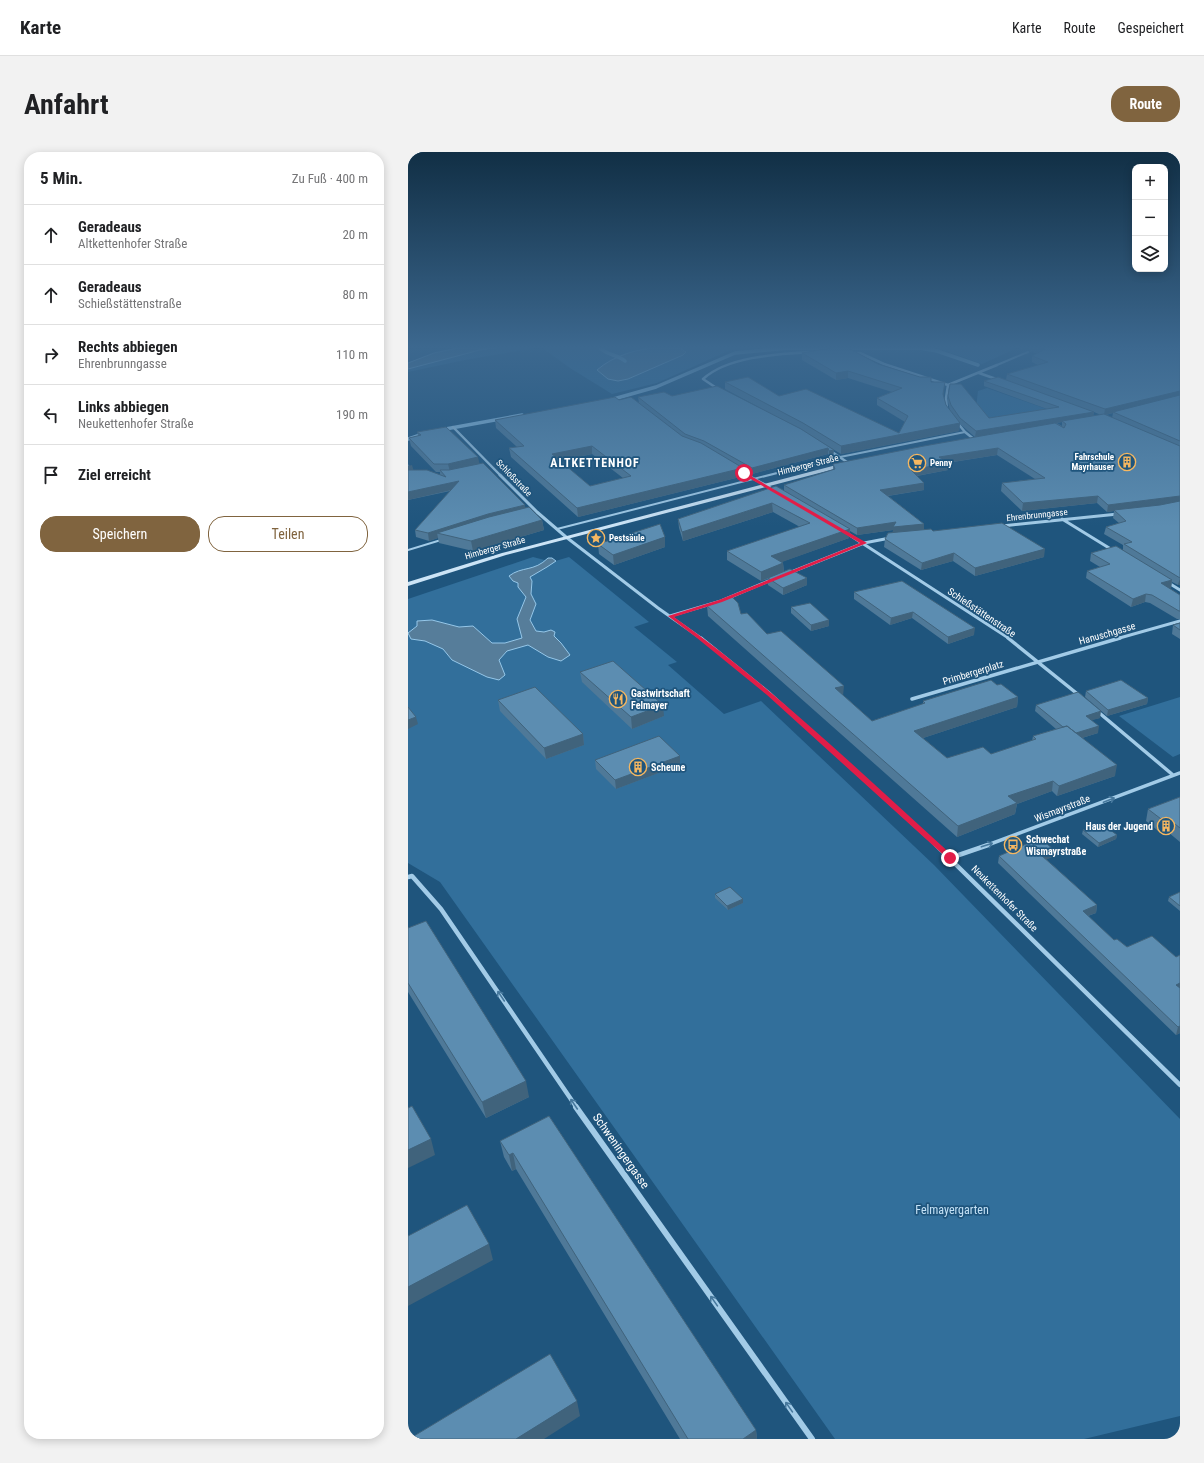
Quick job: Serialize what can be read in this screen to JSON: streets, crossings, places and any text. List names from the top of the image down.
{
  "streets": {
    "main road": ["Himberger Straße"],
    "street": [
      "Schloßstraße",
      "Ehrenbrunngasse",
      "Schießstättenstraße",
      "Hanuschgasse",
      "Primbergerplatz",
      "Wismayrstraße",
      "Neukettenhofer Straße",
      "Schweningergasse"
    ]
  },
  "crossings": [
    ["Himberger Straße", "Schloßstraße"],
    ["Himberger Straße", "Neukettenhofer Straße"],
    ["Schloßstraße", "Neukettenhofer Straße"],
    ["Schießstättenstraße", "Hanuschgasse"],
    ["Schießstättenstraße", "Primbergerplatz"],
    ["Hanuschgasse", "Primbergerplatz"],
    ["Wismayrstraße", "Neukettenhofer Straße"]
  ],
  "one_way": ["Wismayrstraße", "Schweningergasse"],
  "districts": ["ALTKETTENHOF"],
  "parks": ["Felmayergarten"],
  "places": {
    "building": ["Fahrschule Mayrhauser", "Scheune", "Haus der Jugend"],
    "supermarket": ["Penny"],
    "place": ["Pestsäule"],
    "restaurant": ["Gastwirtschaft Felmayer"],
    "bus stop": ["Schwechat Wismayrstraße"]
  },
  "page": {
    "header": "Karte",
    "nav": ["Karte", "Route", "Gespeichert"],
    "buttons": [
      "Route",
      ["Speichern", "Teilen"]
    ],
    "title": "Anfahrt",
    "heading": ["5 Min.", "Zu Fuß · 400 m"],
    "map_buttons": ["+", "−"],
    "list": [
      ["Geradeaus", "Altkettenhofer Straße", "20 m"],
      ["Geradeaus", "Schießstättenstraße", "80 m"],
      ["Rechts abbiegen", "Ehrenbrunngasse", "110 m"],
      ["Links abbiegen", "Neukettenhofer Straße", "190 m"],
      "Ziel erreicht"
    ]
  }
}
